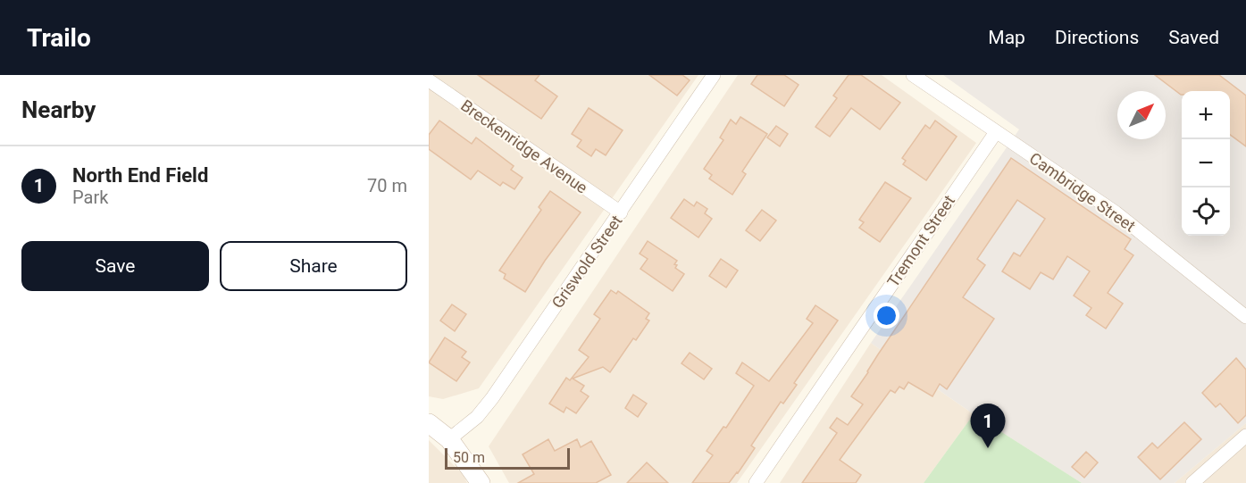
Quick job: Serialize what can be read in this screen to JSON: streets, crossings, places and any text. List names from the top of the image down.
{
  "streets": {
    "street": [
      "Breckenridge Avenue",
      "Cambridge Street",
      "Tremont Street",
      "Griswold Street"
    ]
  },
  "crossings": [
    ["Breckenridge Avenue", "Griswold Street"],
    ["Cambridge Street", "Tremont Street"]
  ],
  "scale_bar": "50 m",
  "north": "top right",
  "page": {
    "header": "Trailo",
    "nav": ["Map", "Directions", "Saved"],
    "heading": "Nearby",
    "map_buttons": ["+", "−"],
    "list": [
      {
        "mark": "1",
        "name": "North End Field",
        "note": "Park",
        "value": "70 m"
      }
    ],
    "buttons": ["Save", "Share"],
    "pins": "1",
    "scale": "50 m"
  }
}
